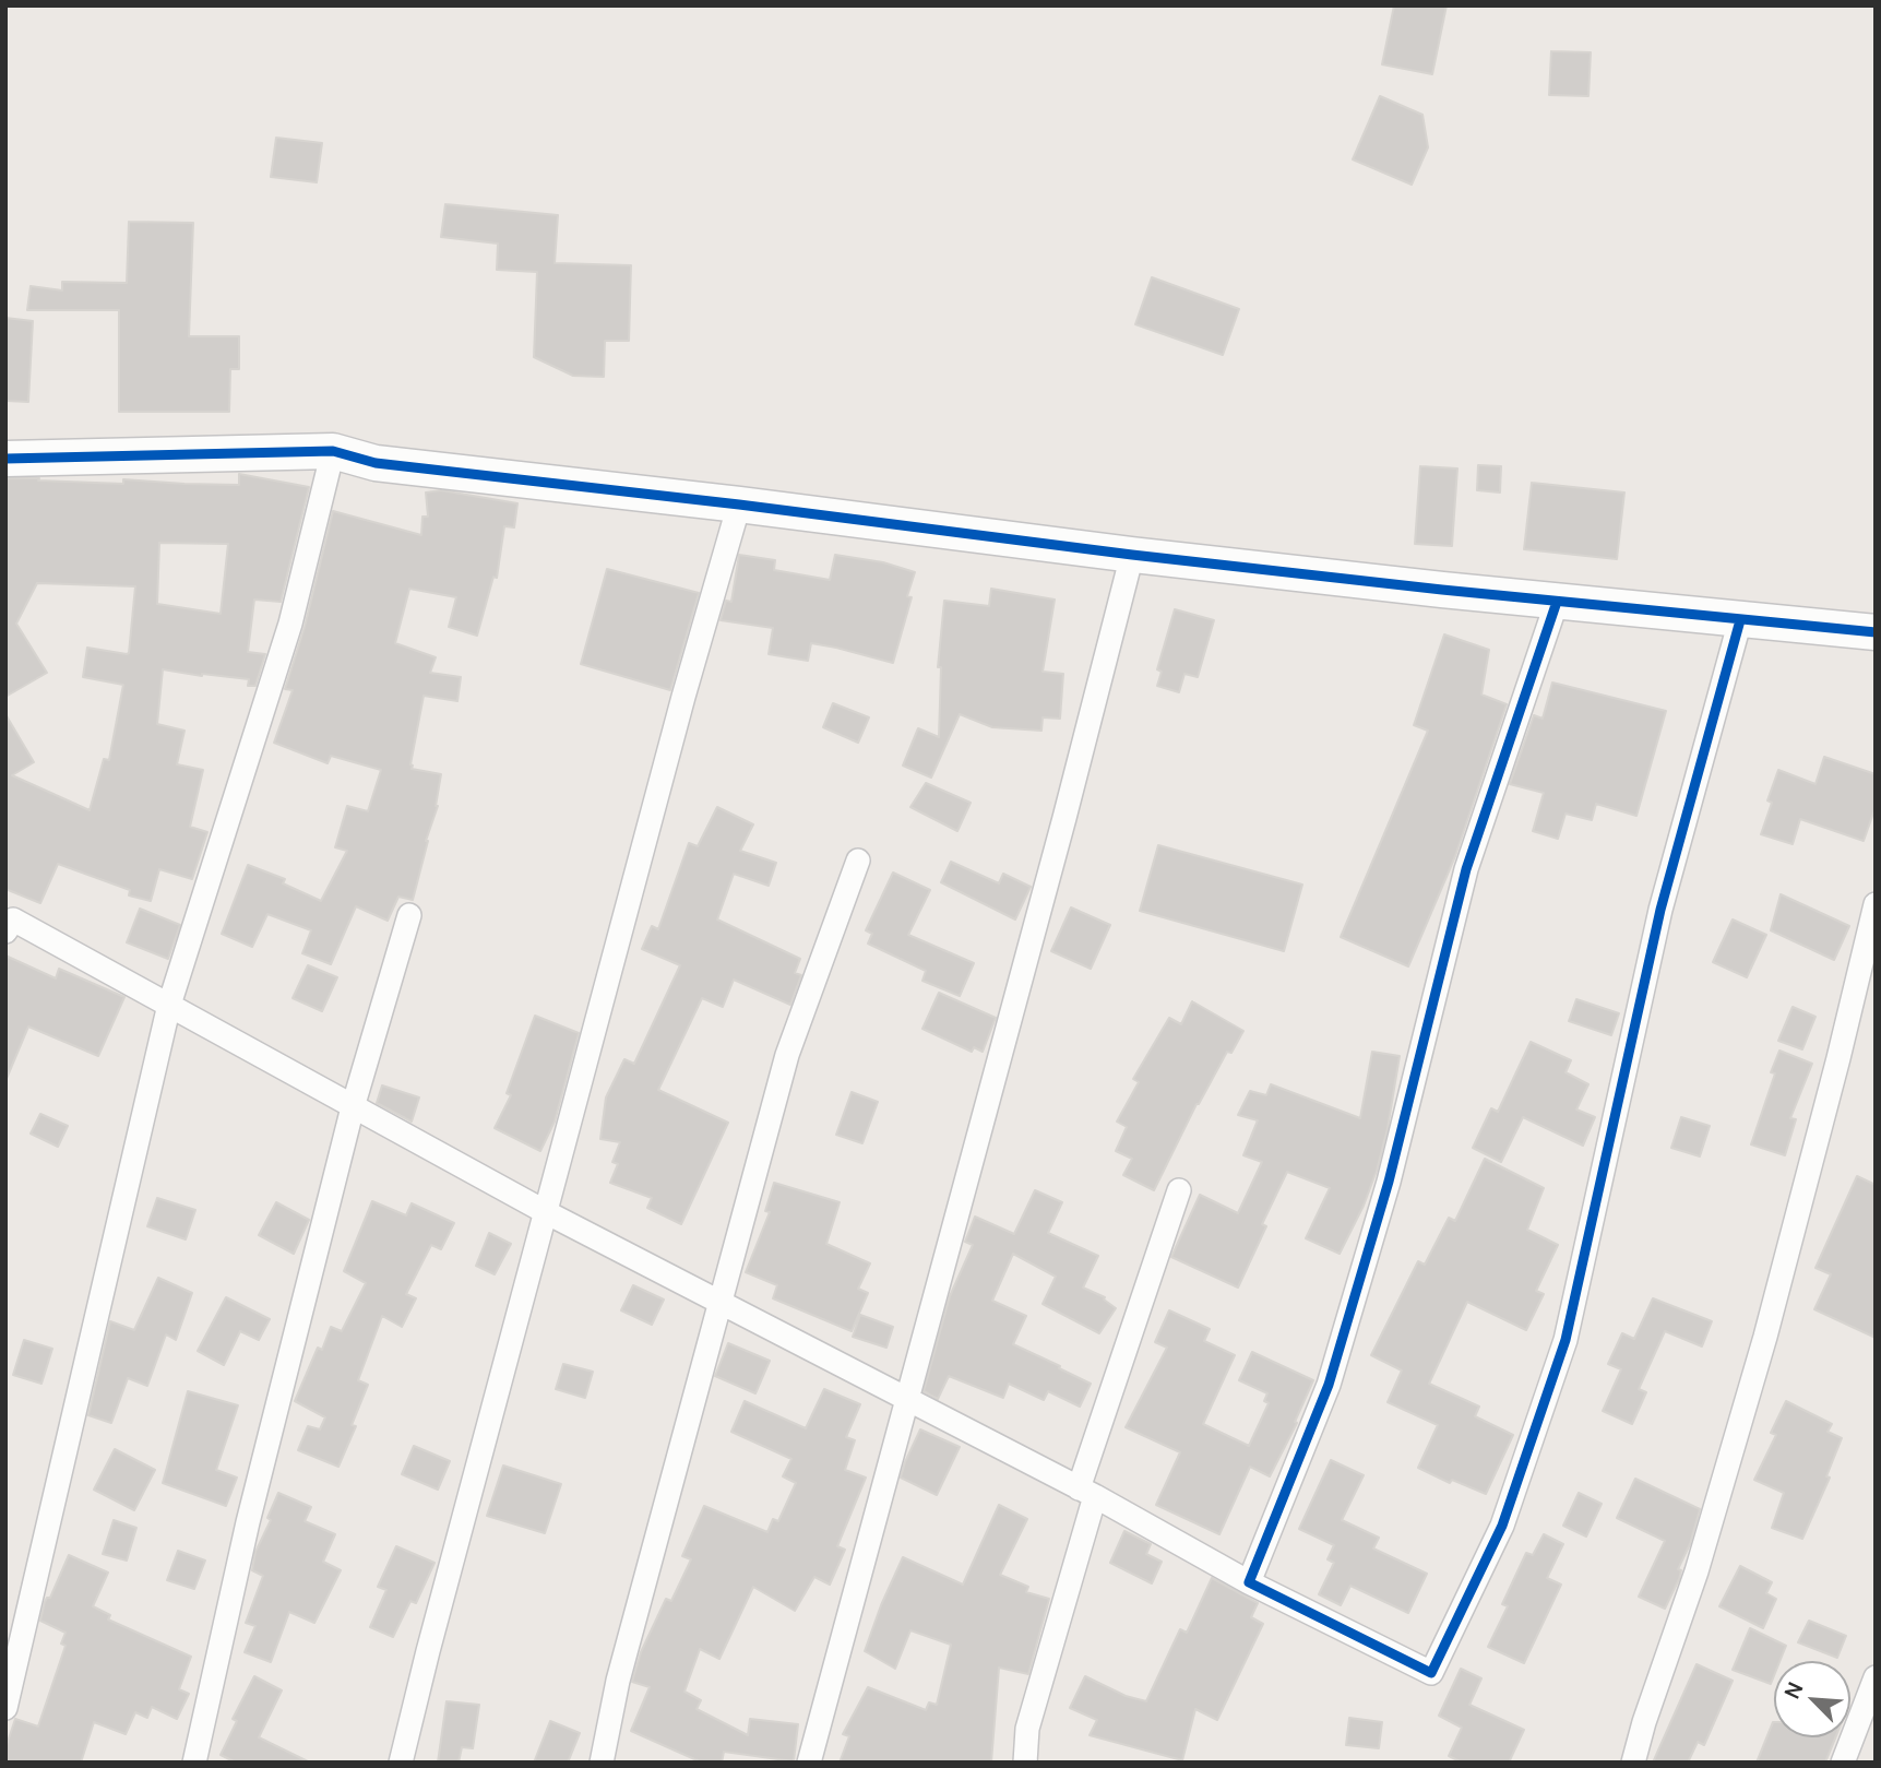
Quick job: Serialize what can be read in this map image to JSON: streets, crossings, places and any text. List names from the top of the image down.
{
  "north": "top left"
}
